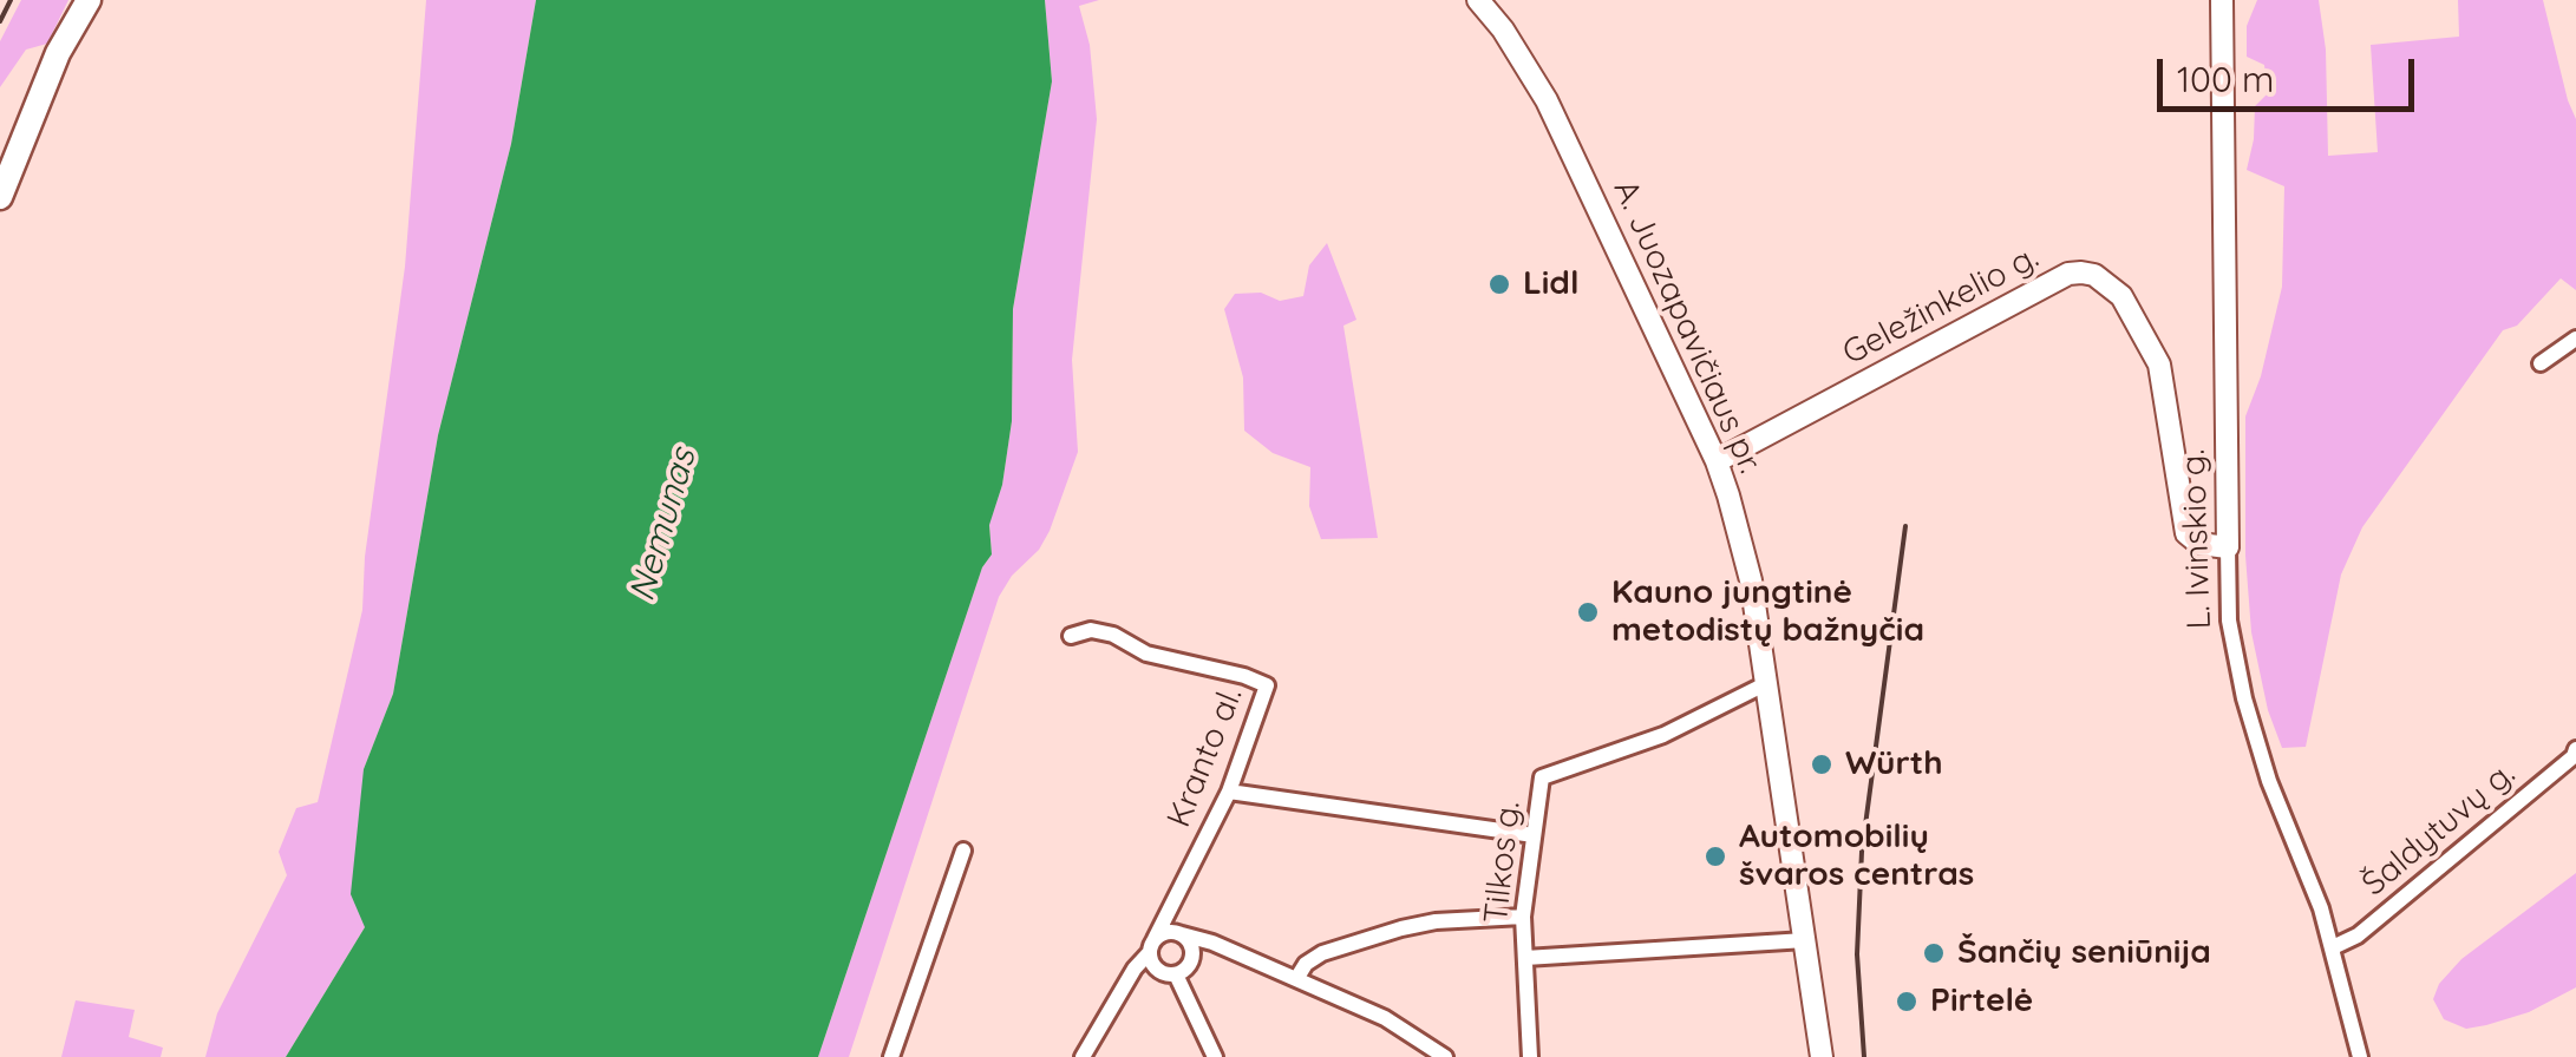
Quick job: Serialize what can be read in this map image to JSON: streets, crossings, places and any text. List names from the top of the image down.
{
  "streets": {
    "street": [
      "Geležinkelio g.",
      "A. Juozapavičiaus pr.",
      "L. Ivinskio g.",
      "Kranto al.",
      "Šaldytuvų g.",
      "Tilkos g."
    ]
  },
  "crossings": [
    ["Geležinkelio g.", "A. Juozapavičiaus pr."],
    ["Geležinkelio g.", "L. Ivinskio g."],
    ["A. Juozapavičiaus pr.", "Tilkos g."],
    ["L. Ivinskio g.", "Šaldytuvų g."]
  ],
  "water": ["Nemunas"],
  "places": [
    "Lidl",
    "Kauno jungtinė metodistų bažnyčia",
    "Würth",
    "Automobilių švaros centras",
    "Šančių seniūnija",
    "Pirtelė"
  ],
  "scale_bar": "100 m"
}
